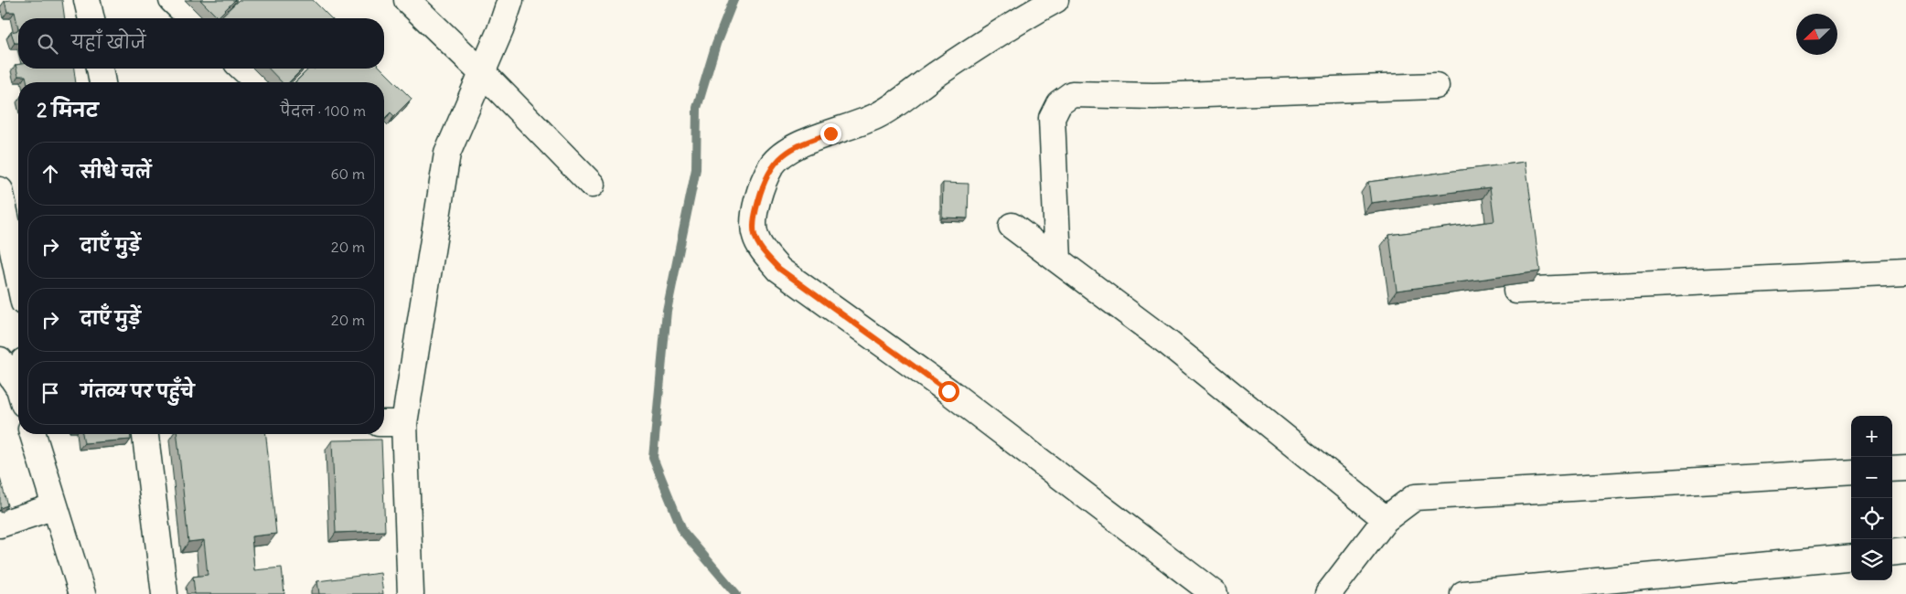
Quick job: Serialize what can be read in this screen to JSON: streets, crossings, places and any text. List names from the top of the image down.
{
  "north": "bottom left",
  "page": {
    "search": "यहाँ खोजें",
    "heading": ["2 मिनट", "पैदल · 100 m"],
    "list": [
      ["सीधे चलें", "60 m"],
      ["दाएँ मुड़ें", "20 m"],
      ["दाएँ मुड़ें", "20 m"],
      "गंतव्य पर पहुँचे"
    ],
    "map_buttons": ["+", "−"]
  }
}
